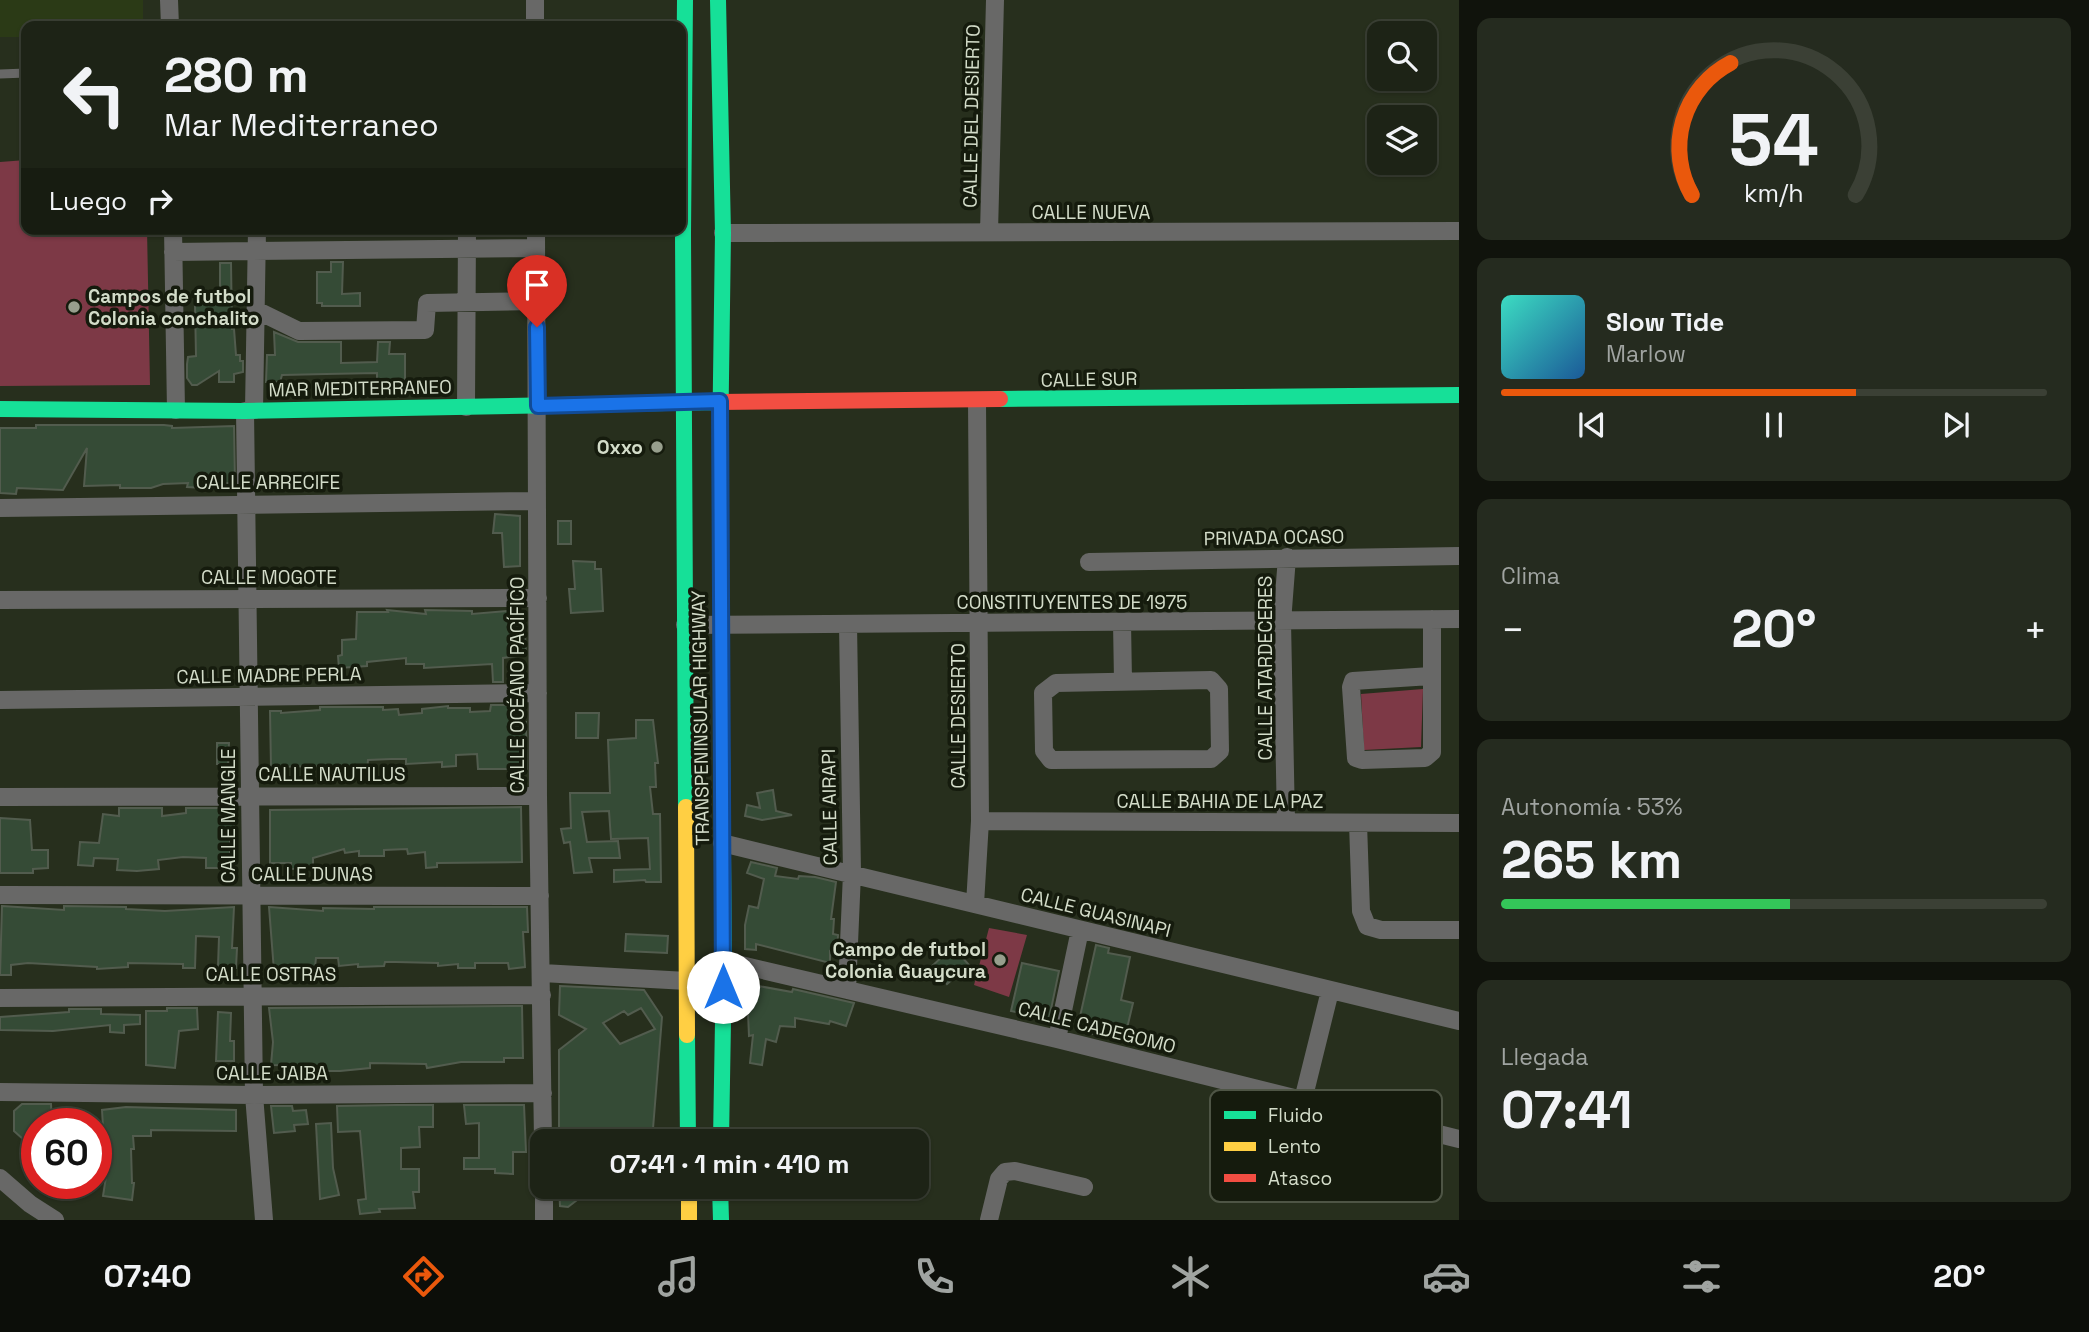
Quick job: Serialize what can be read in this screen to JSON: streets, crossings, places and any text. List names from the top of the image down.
{
  "streets": {
    "main road": ["CALLE SUR", "MAR MEDITERRANEO", "TRANSPENINSULAR HIGHWAY"],
    "street": [
      "CALLE DEL DESIERTO",
      "CALLE NUEVA",
      "CALLE ARRECIFE",
      "PRIVADA OCASO",
      "CALLE MOGOTE",
      "CONSTITUYENTES DE 1975",
      "CALLE ATARDECERES",
      "CALLE MADRE PERLA",
      "CALLE OCÉANO PACÍFICO",
      "CALLE DESIERTO",
      "CALLE NAUTILUS",
      "CALLE BAHIA DE LA PAZ",
      "CALLE AIRAPI",
      "CALLE MANGLE",
      "CALLE DUNAS",
      "CALLE GUASINAPI",
      "CALLE OSTRAS",
      "CALLE CADEGOMO",
      "CALLE JAIBA"
    ]
  },
  "crossings": [
    ["CALLE DEL DESIERTO", "CALLE NUEVA"],
    ["CALLE NUEVA", "TRANSPENINSULAR HIGHWAY"],
    ["CALLE SUR", "MAR MEDITERRANEO"],
    ["CALLE SUR", "CALLE DESIERTO"],
    ["CALLE SUR", "TRANSPENINSULAR HIGHWAY"],
    ["MAR MEDITERRANEO", "CALLE OCÉANO PACÍFICO"],
    ["MAR MEDITERRANEO", "TRANSPENINSULAR HIGHWAY"],
    ["MAR MEDITERRANEO", "CALLE MANGLE"],
    ["CALLE ARRECIFE", "CALLE OCÉANO PACÍFICO"],
    ["CALLE ARRECIFE", "CALLE MANGLE"],
    ["PRIVADA OCASO", "CALLE ATARDECERES"],
    ["CALLE MOGOTE", "CALLE OCÉANO PACÍFICO"],
    ["CALLE MOGOTE", "CALLE MANGLE"],
    ["CONSTITUYENTES DE 1975", "CALLE ATARDECERES"],
    ["CONSTITUYENTES DE 1975", "CALLE DESIERTO"],
    ["CONSTITUYENTES DE 1975", "TRANSPENINSULAR HIGHWAY"],
    ["CONSTITUYENTES DE 1975", "CALLE AIRAPI"],
    ["CALLE ATARDECERES", "CALLE BAHIA DE LA PAZ"],
    ["CALLE MADRE PERLA", "CALLE OCÉANO PACÍFICO"],
    ["CALLE MADRE PERLA", "CALLE MANGLE"],
    ["CALLE OCÉANO PACÍFICO", "CALLE NAUTILUS"],
    ["CALLE OCÉANO PACÍFICO", "CALLE DUNAS"],
    ["CALLE OCÉANO PACÍFICO", "CALLE OSTRAS"],
    ["CALLE OCÉANO PACÍFICO", "CALLE JAIBA"],
    ["CALLE DESIERTO", "CALLE BAHIA DE LA PAZ"],
    ["CALLE DESIERTO", "CALLE GUASINAPI"],
    ["TRANSPENINSULAR HIGHWAY", "CALLE GUASINAPI"],
    ["TRANSPENINSULAR HIGHWAY", "CALLE CADEGOMO"],
    ["CALLE NAUTILUS", "CALLE MANGLE"],
    ["CALLE AIRAPI", "CALLE GUASINAPI"],
    ["CALLE AIRAPI", "CALLE CADEGOMO"],
    ["CALLE MANGLE", "CALLE DUNAS"],
    ["CALLE MANGLE", "CALLE OSTRAS"],
    ["CALLE MANGLE", "CALLE JAIBA"]
  ],
  "places": ["Campos de futbol Colonia conchalito", "Oxxo", "Campo de futbol Colonia Guaycura"],
  "legend": ["Fluido", "Lento", "Atasco"],
  "page": {
    "turn": ["280 m", "Mar Mediterraneo"],
    "then": "Luego",
    "song": ["Slow Tide", "Marlow"],
    "tile": [
      "Clima",
      ["Autonomía · 53%", "265 km"],
      ["Llegada", "07:41"]
    ],
    "heat": ["−", "20°", "+"],
    "limit": "60",
    "trip": "07:41 · 1 min · 410 m",
    "tabs": ["07:40", "20°"],
    "gauge": ["54", "km/h"]
  }
}
